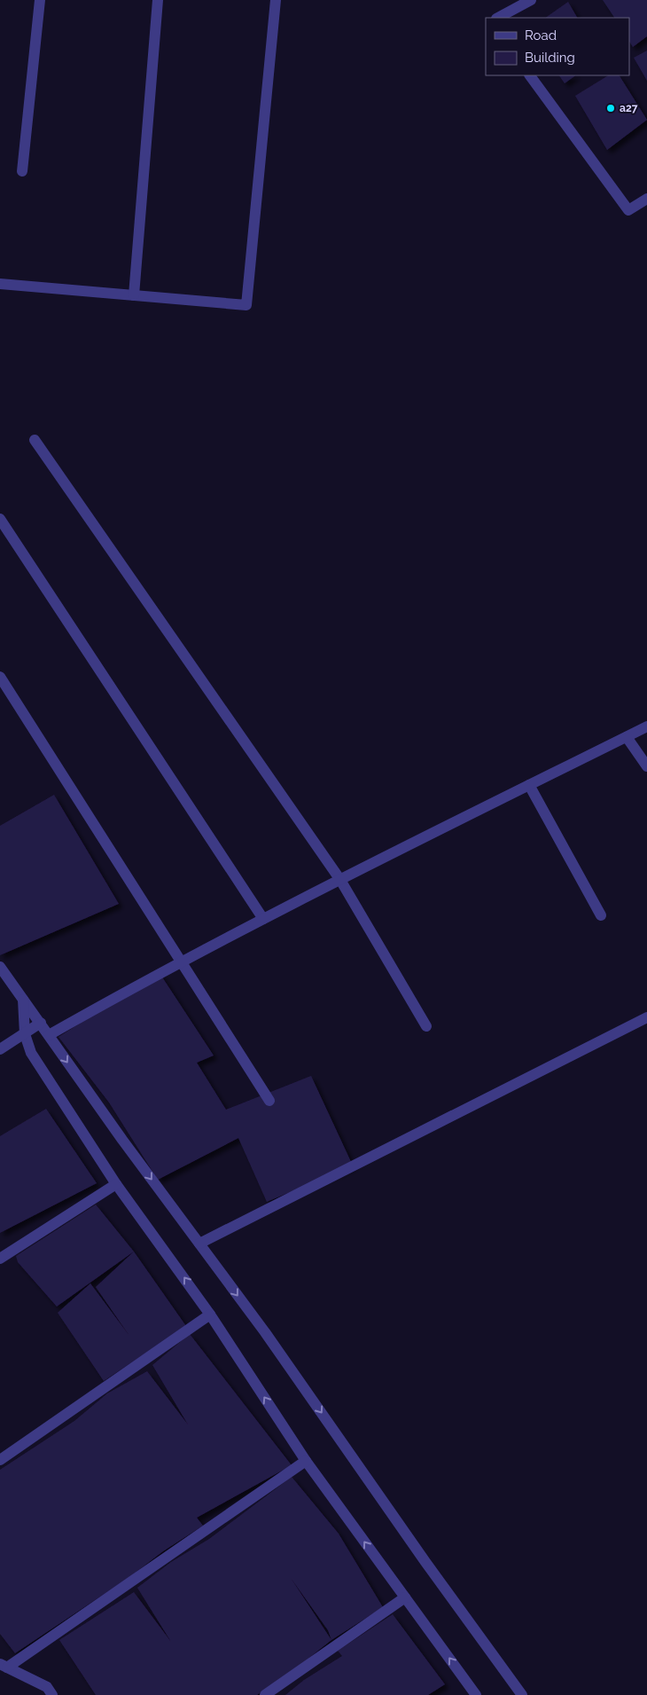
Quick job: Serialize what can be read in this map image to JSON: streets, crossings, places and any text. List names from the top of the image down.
{
  "places": ["a27"],
  "legend": ["Road", "Building"]
}
